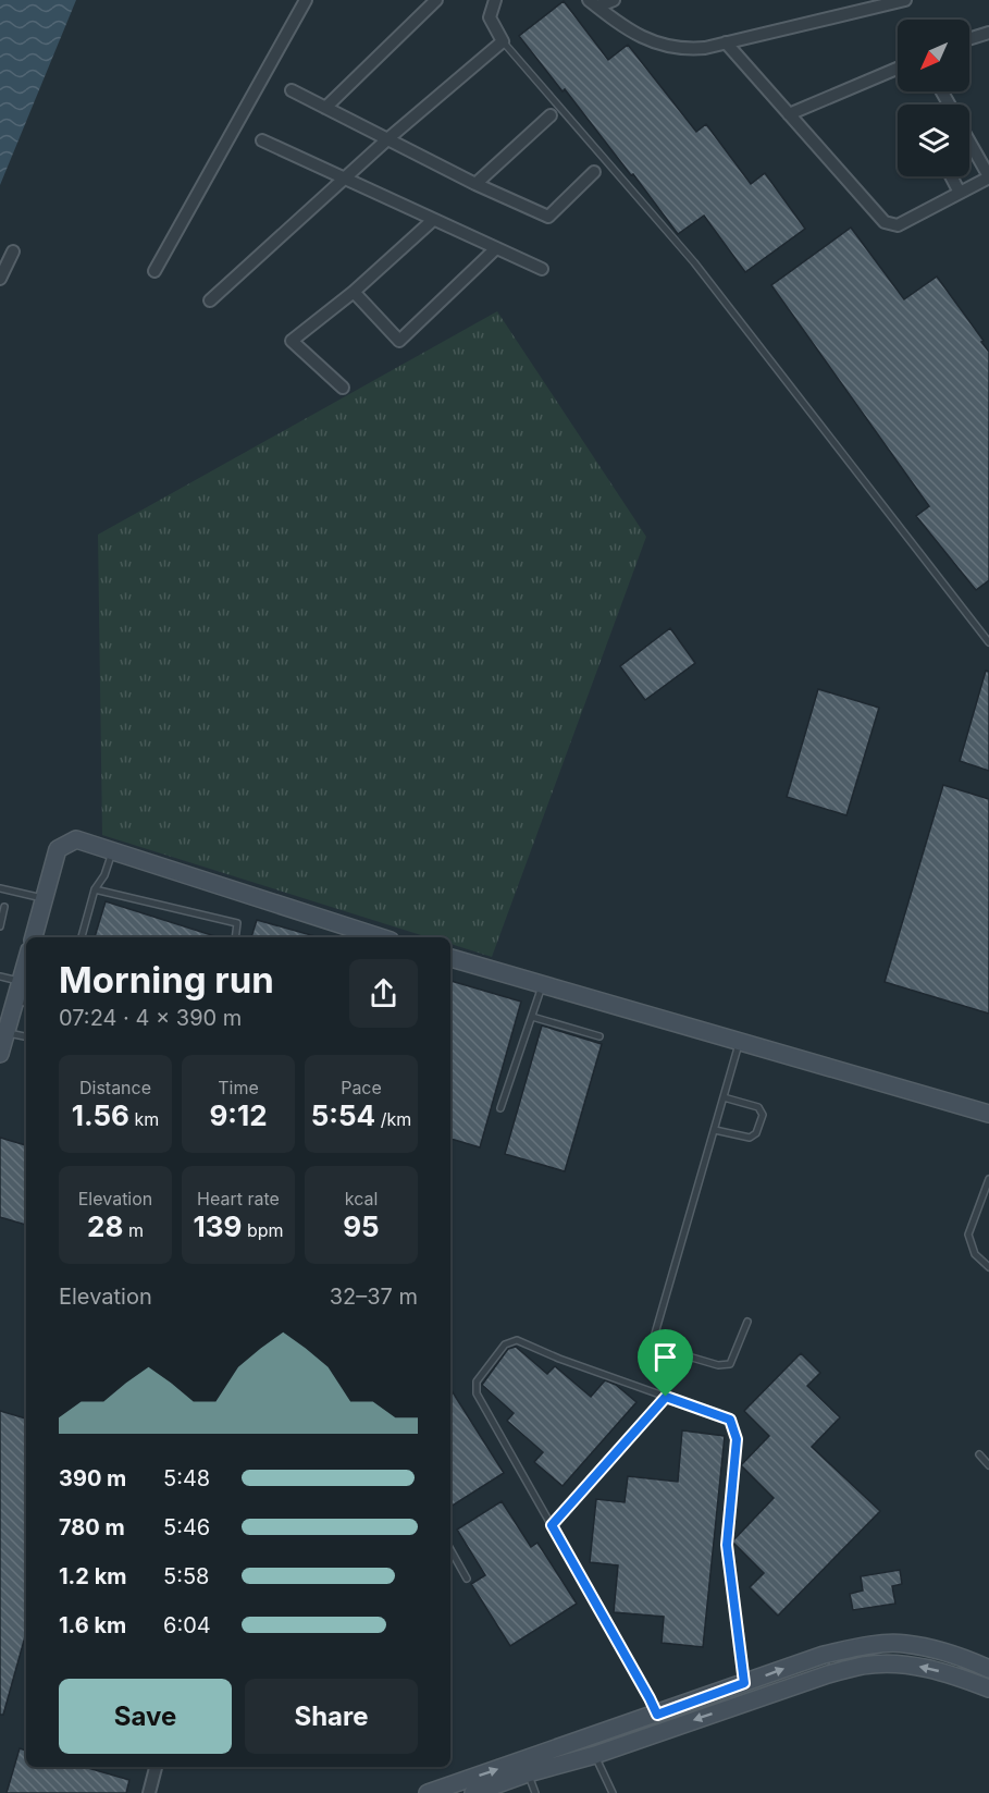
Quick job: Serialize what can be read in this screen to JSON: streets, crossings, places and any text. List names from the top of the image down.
{
  "north": "bottom left",
  "page": {
    "heading": ["Morning run", "07:24 · 4 × 390 m"],
    "stats": [
      ["Distance", "1.56 km"],
      ["Time", "9:12"],
      ["Pace", "5:54 /km"],
      ["Elevation", "28 m"],
      ["Heart rate", "139 bpm"],
      ["kcal", "95"]
    ],
    "chart": ["Elevation", "32–37 m"],
    "list": [
      {
        "name": "390 m",
        "note": "5:48"
      },
      {
        "name": "780 m",
        "note": "5:46"
      },
      {
        "name": "1.2 km",
        "note": "5:58"
      },
      {
        "name": "1.6 km",
        "note": "6:04"
      }
    ],
    "buttons": ["Save", "Share"]
  }
}
